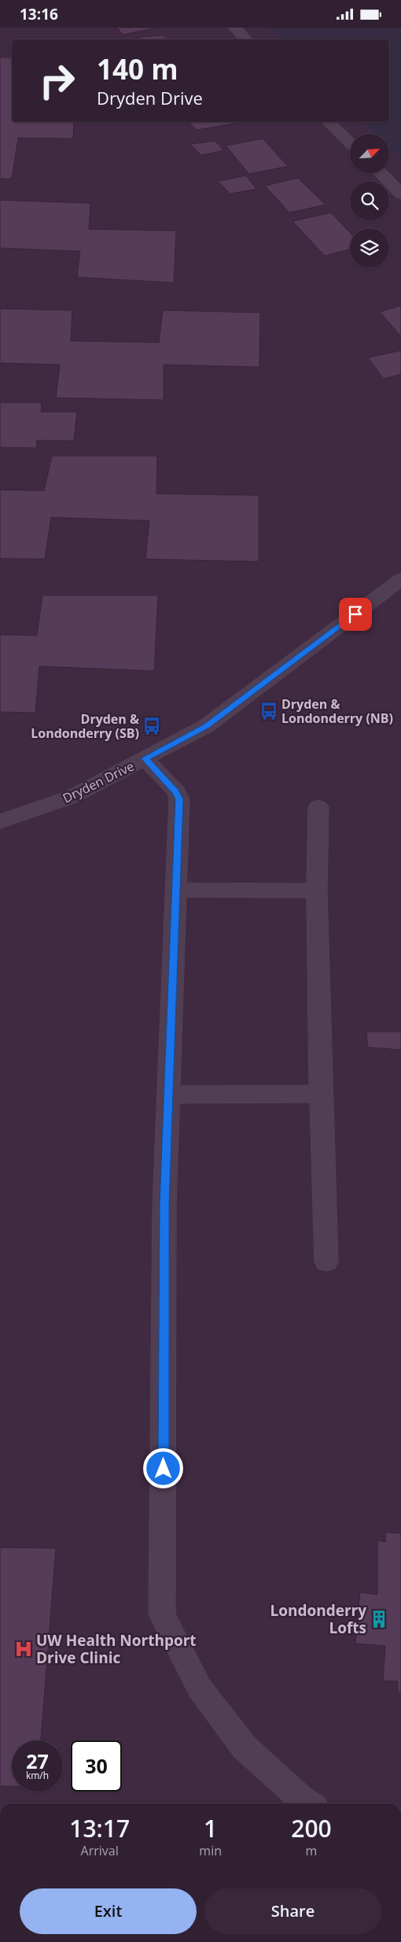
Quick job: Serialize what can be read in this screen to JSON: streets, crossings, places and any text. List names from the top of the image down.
{
  "streets": {
    "street": ["Dryden Drive"]
  },
  "places": {
    "bus stop": ["Dryden & Londonderry (NB)", "Dryden & Londonderry (SB)"],
    "building": ["Londonderry Lofts"],
    "hospital": ["UW Health Northport Drive Clinic"]
  },
  "north": "top right",
  "page": {
    "status": "13:16",
    "turn": ["140 m", "Dryden Drive"],
    "speed": "27 km/h",
    "limit": "30",
    "eta": [
      "13:17",
      "Arrival",
      "1",
      "min",
      "200",
      "m"
    ],
    "buttons": ["Exit", "Share"]
  }
}
